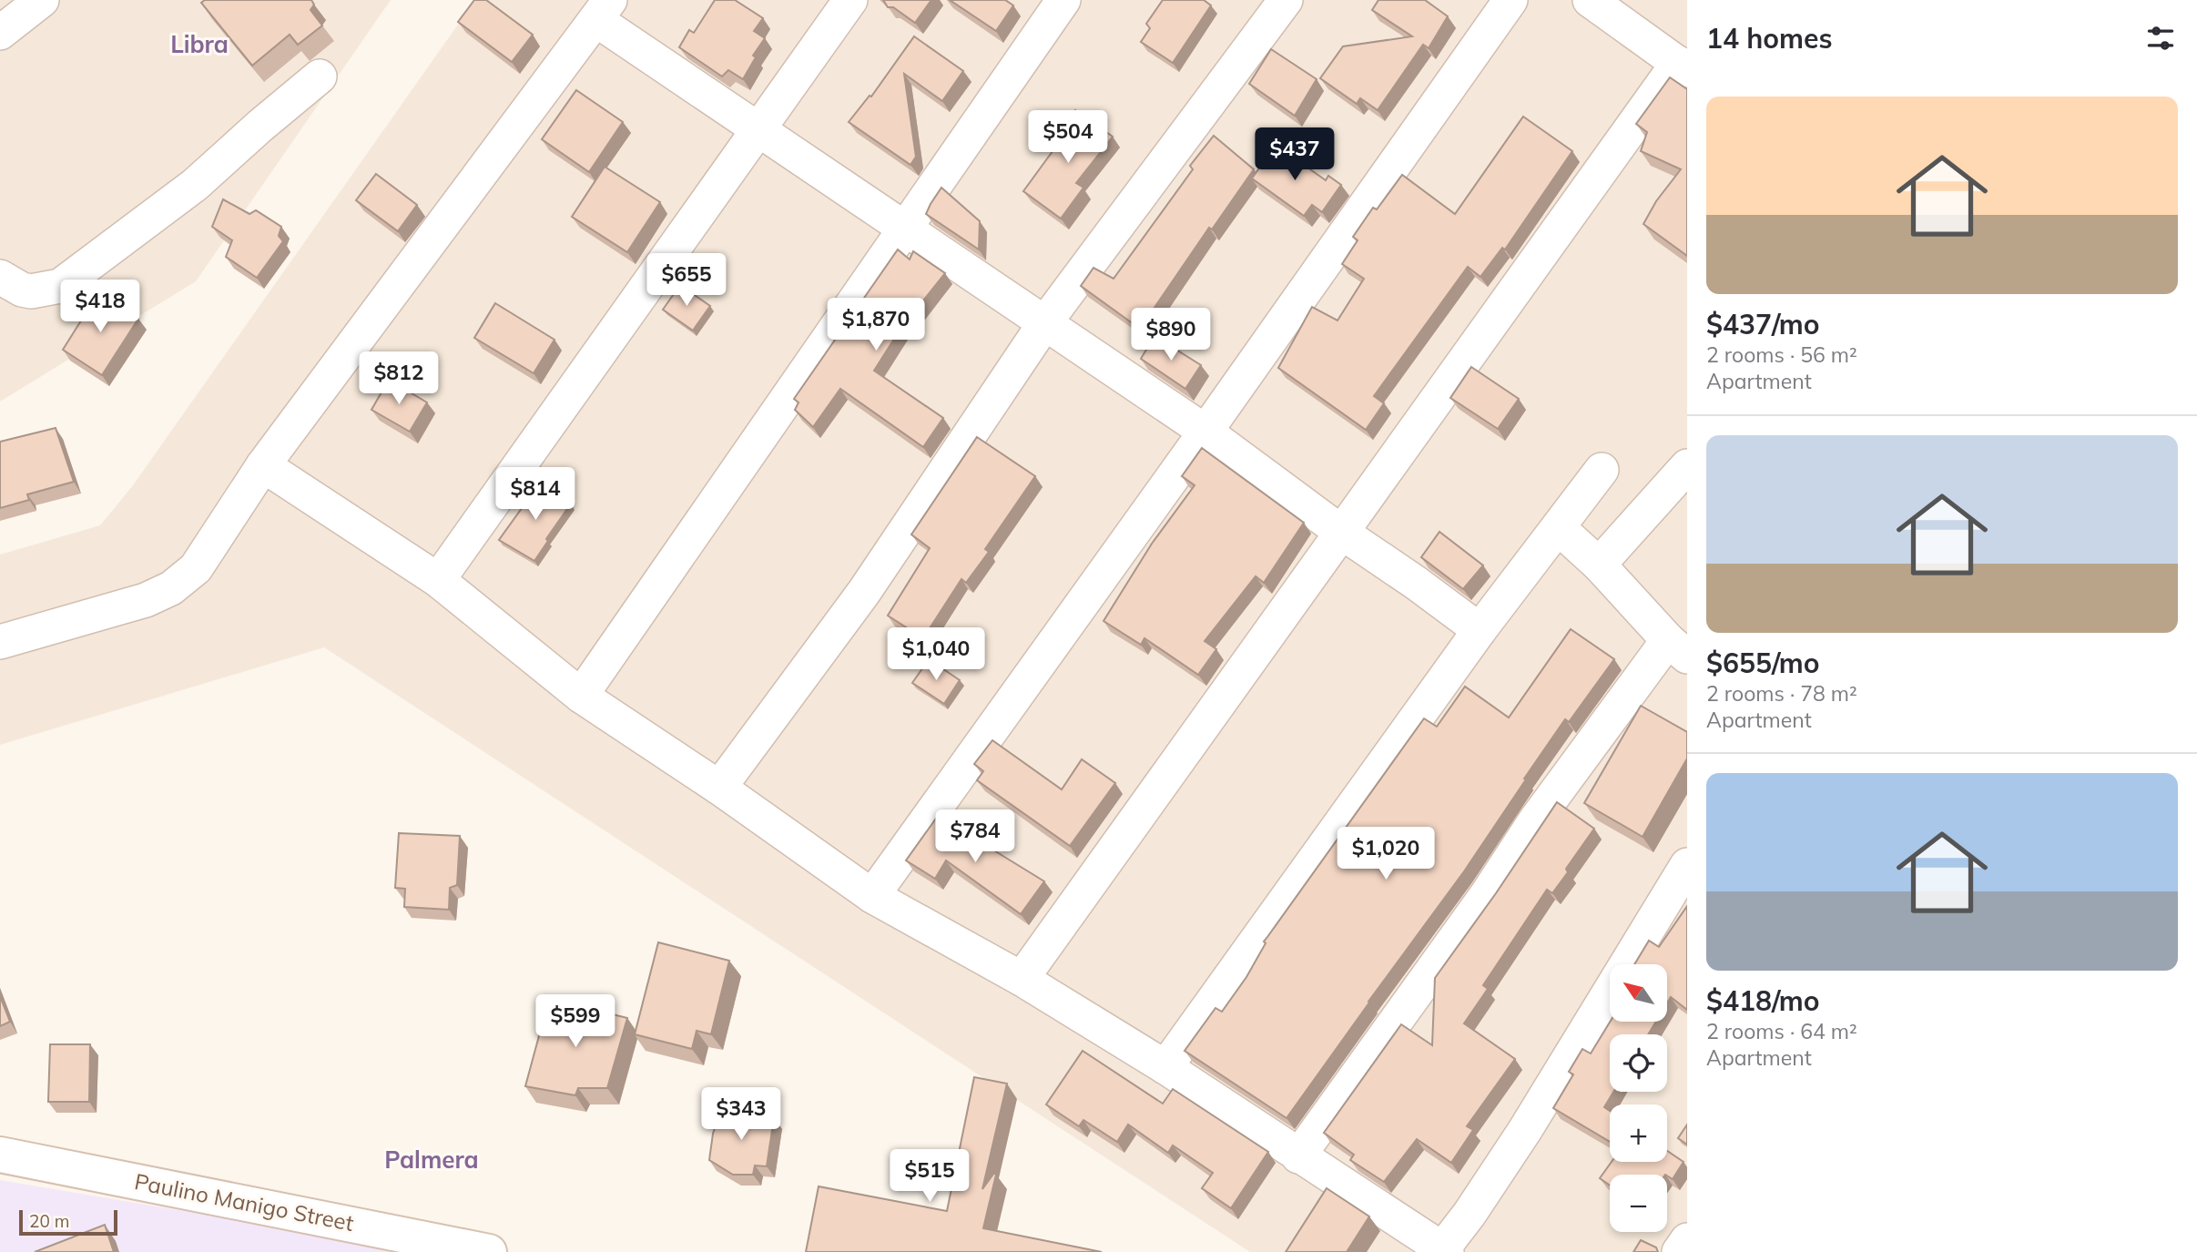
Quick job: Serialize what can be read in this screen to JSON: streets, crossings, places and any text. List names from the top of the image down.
{
  "streets": {
    "street": ["Paulino Manigo Street"]
  },
  "districts": ["Libra", "Palmera"],
  "scale_bar": "20 m",
  "north": "top left",
  "page": {
    "heading": "14 homes",
    "list": [
      {
        "name": "$437/mo",
        "note": "2 rooms · 56 m² · Apartment"
      },
      {
        "name": "$655/mo",
        "note": "2 rooms · 78 m² · Apartment"
      },
      {
        "name": "$418/mo",
        "note": "2 rooms · 64 m² · Apartment"
      }
    ],
    "price": [
      "$504",
      "$437",
      "$655",
      "$418",
      "$1,870",
      "$890",
      "$812",
      "$814",
      "$1,040",
      "$784",
      "$1,020",
      "$599",
      "$343",
      "$515"
    ],
    "map_buttons": ["+", "−"],
    "scale": "20 m"
  }
}
